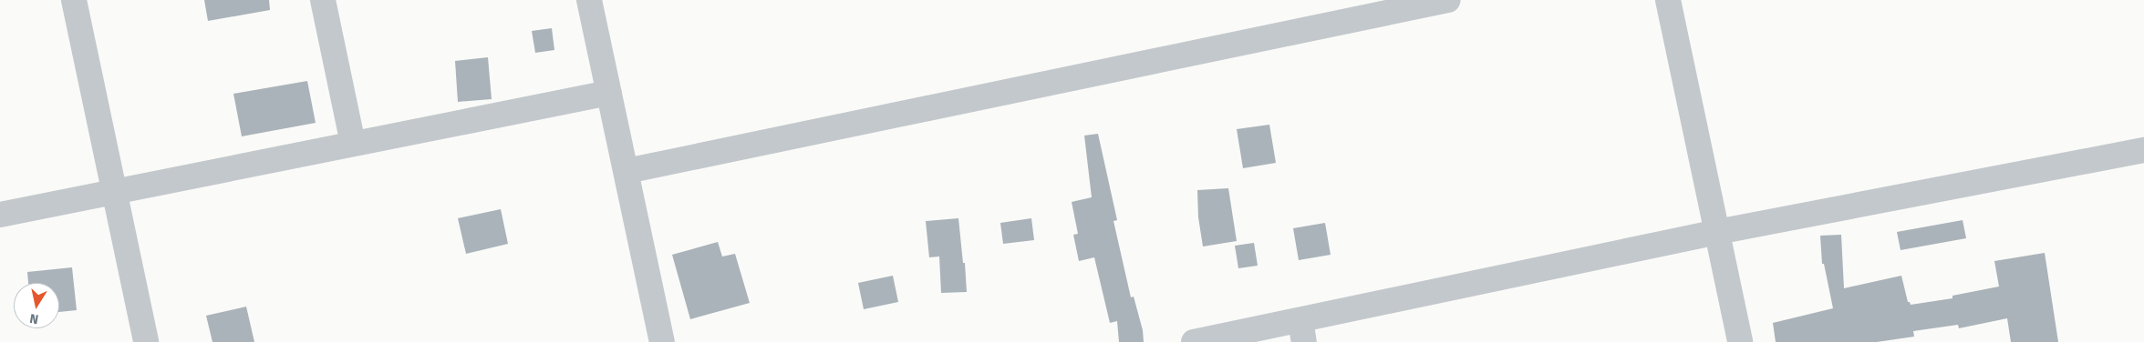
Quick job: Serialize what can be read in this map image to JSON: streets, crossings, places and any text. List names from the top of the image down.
{
  "north": "bottom"
}
